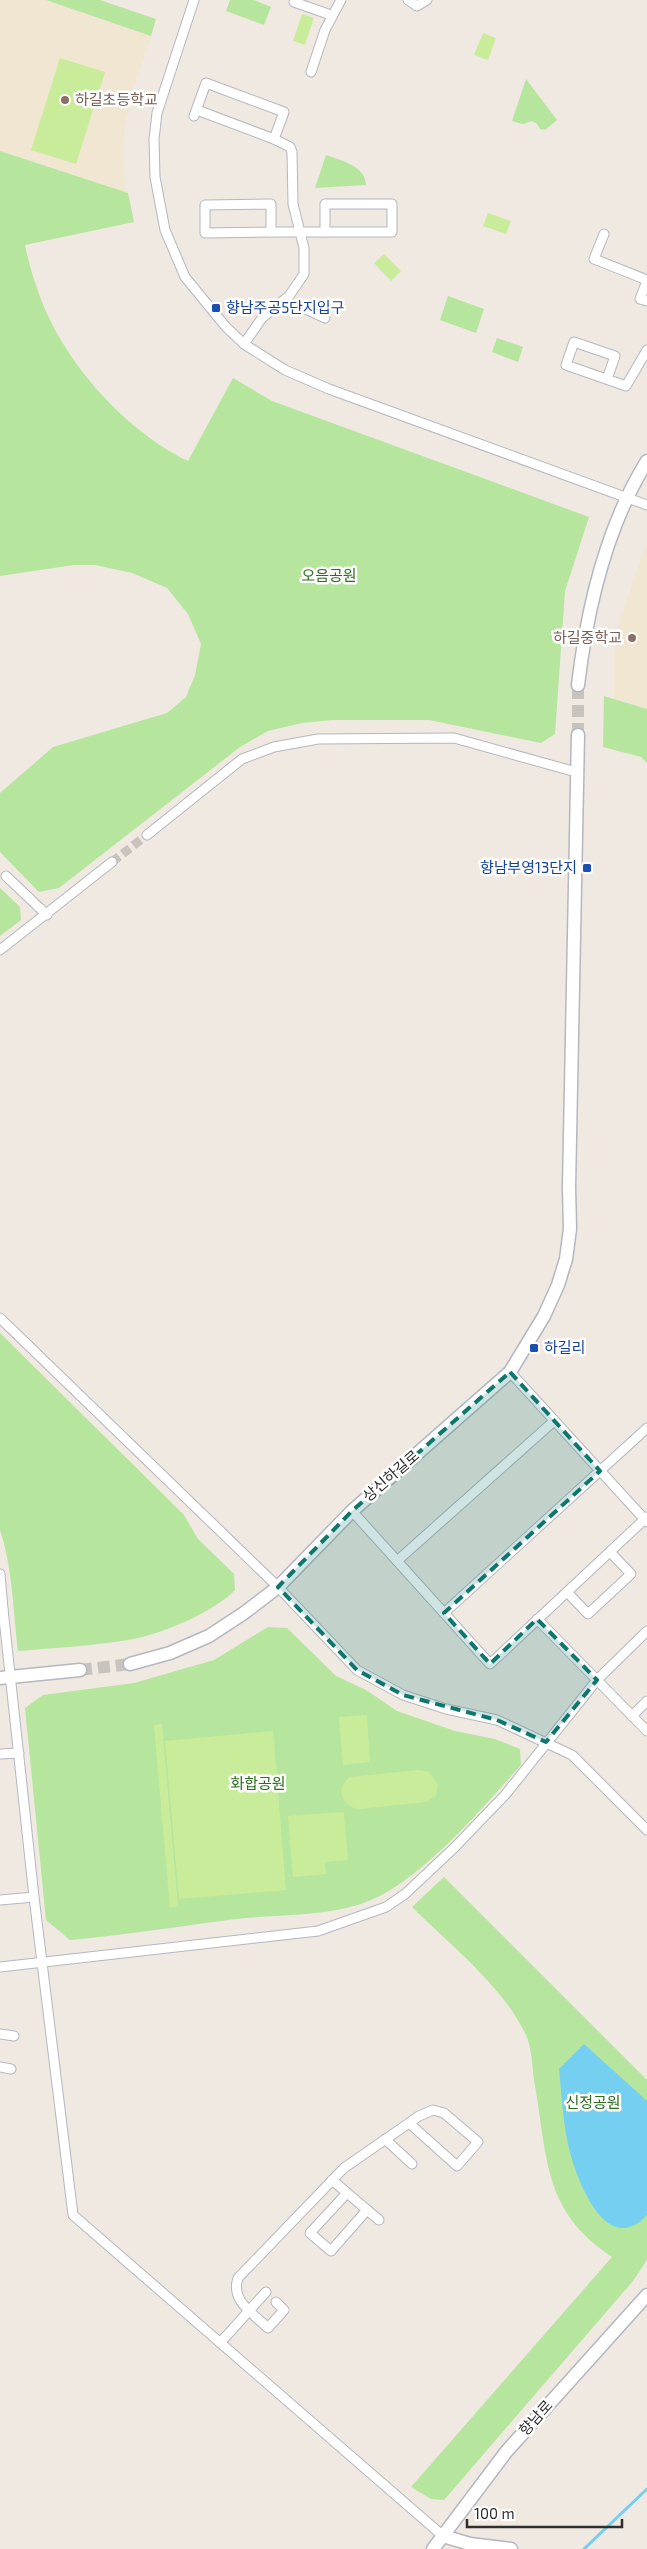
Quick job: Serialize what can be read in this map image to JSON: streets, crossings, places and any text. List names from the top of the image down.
{
  "streets": {
    "street": ["상신하길로", "향남로"]
  },
  "parks": ["오음공원", "화합공원", "신정공원"],
  "places": {
    "other": ["하길초등학교", "하길중학교"],
    "transit": ["향남주공5단지입구", "향남부영13단지", "하길리"]
  },
  "scale_bar": "100 m"
}
